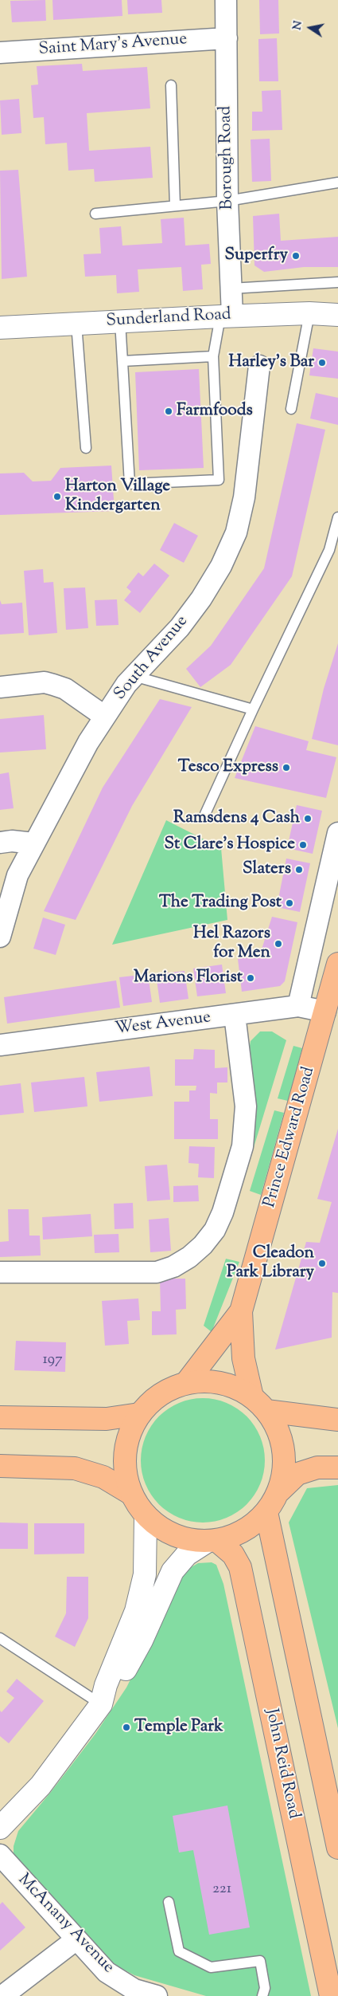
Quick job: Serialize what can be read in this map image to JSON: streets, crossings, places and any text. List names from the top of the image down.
{
  "streets": {
    "main road": ["Prince Edward Road", "John Reid Road"],
    "street": [
      "Saint Mary's Avenue",
      "Borough Road",
      "Sunderland Road",
      "South Avenue",
      "West Avenue",
      "McAnany Avenue"
    ]
  },
  "crossings": [
    ["Saint Mary's Avenue", "Borough Road"],
    ["Borough Road", "Sunderland Road"],
    ["West Avenue", "Prince Edward Road"]
  ],
  "places": [
    "Superfry",
    "Harley’s Bar",
    "Farmfoods",
    "Harton Village Kindergarten",
    "Tesco Express",
    "Ramsdens 4 Cash",
    "St Clare's Hospice",
    "Slaters",
    "The Trading Post",
    "Hel Razors for Men",
    "Marions Florist",
    "Cleadon Park Library",
    "Temple Park"
  ],
  "house_numbers": ["197", "221"],
  "north": "left"
}
